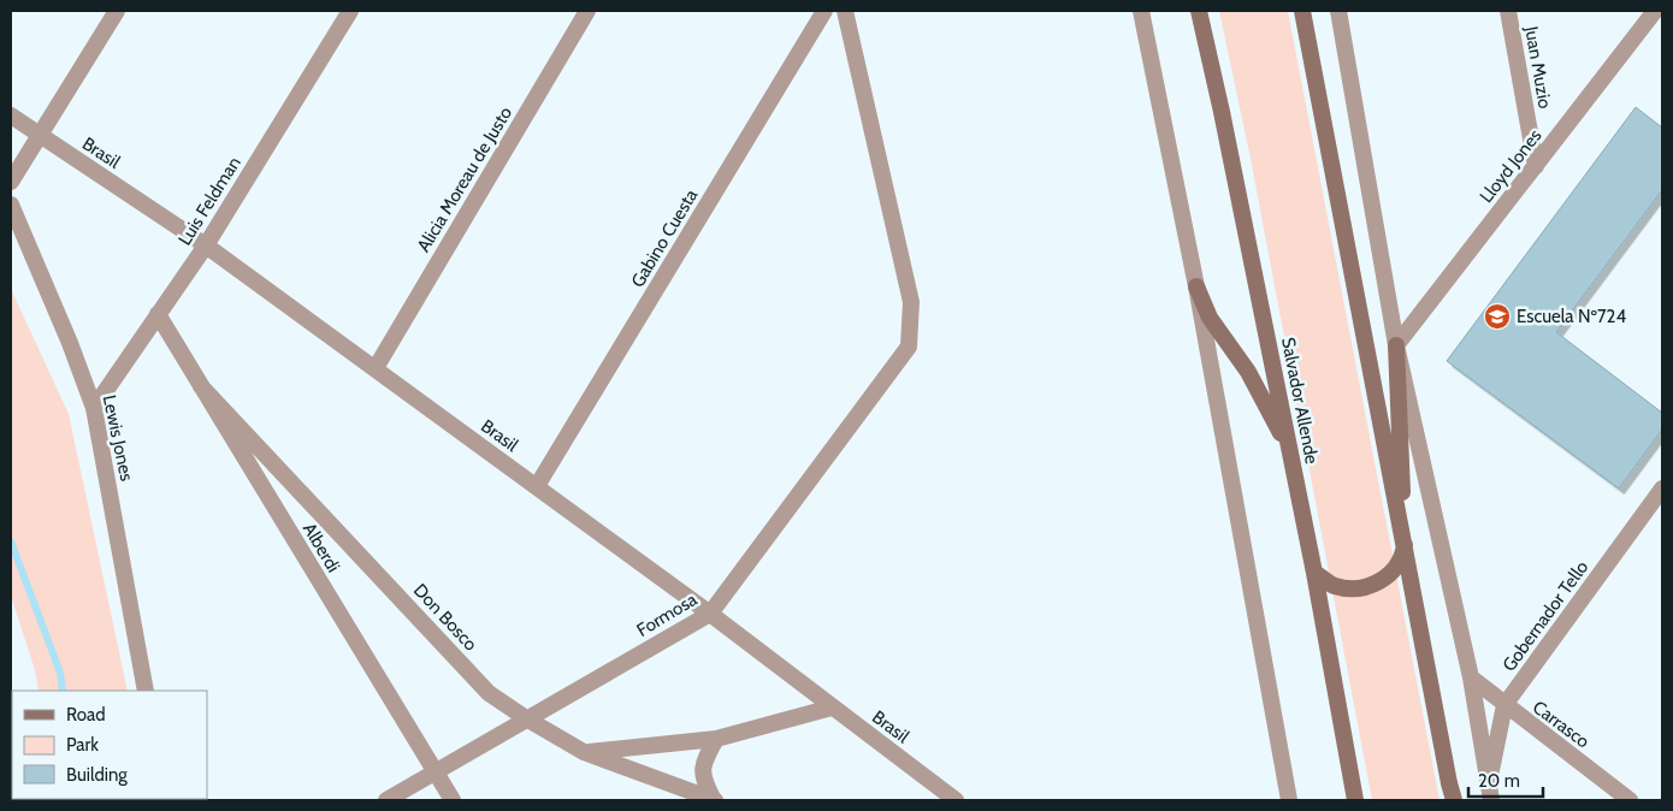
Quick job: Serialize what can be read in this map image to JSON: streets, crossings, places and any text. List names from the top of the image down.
{
  "streets": {
    "main road": ["Salvador Allende"],
    "street": [
      "Juan Muzio",
      "Brasil",
      "Lloyd Jones",
      "Alicia Moreau de Justo",
      "Luis Feldman",
      "Gabino Cuesta",
      "Lewis Jones",
      "Alberdi",
      "Formosa",
      "Gobernador Tello",
      "Don Bosco",
      "Carrasco"
    ]
  },
  "crossings": [
    ["Juan Muzio", "Lloyd Jones"],
    ["Brasil", "Alicia Moreau de Justo"],
    ["Brasil", "Luis Feldman"],
    ["Brasil", "Gabino Cuesta"],
    ["Brasil", "Formosa"],
    ["Luis Feldman", "Lewis Jones"],
    ["Luis Feldman", "Alberdi"],
    ["Alberdi", "Formosa"],
    ["Alberdi", "Don Bosco"],
    ["Formosa", "Don Bosco"],
    ["Gobernador Tello", "Carrasco"]
  ],
  "places": {
    "school or university": ["Escuela Nº724"]
  },
  "legend": ["Road", "Park", "Building"],
  "scale_bar": "20 m"
}
